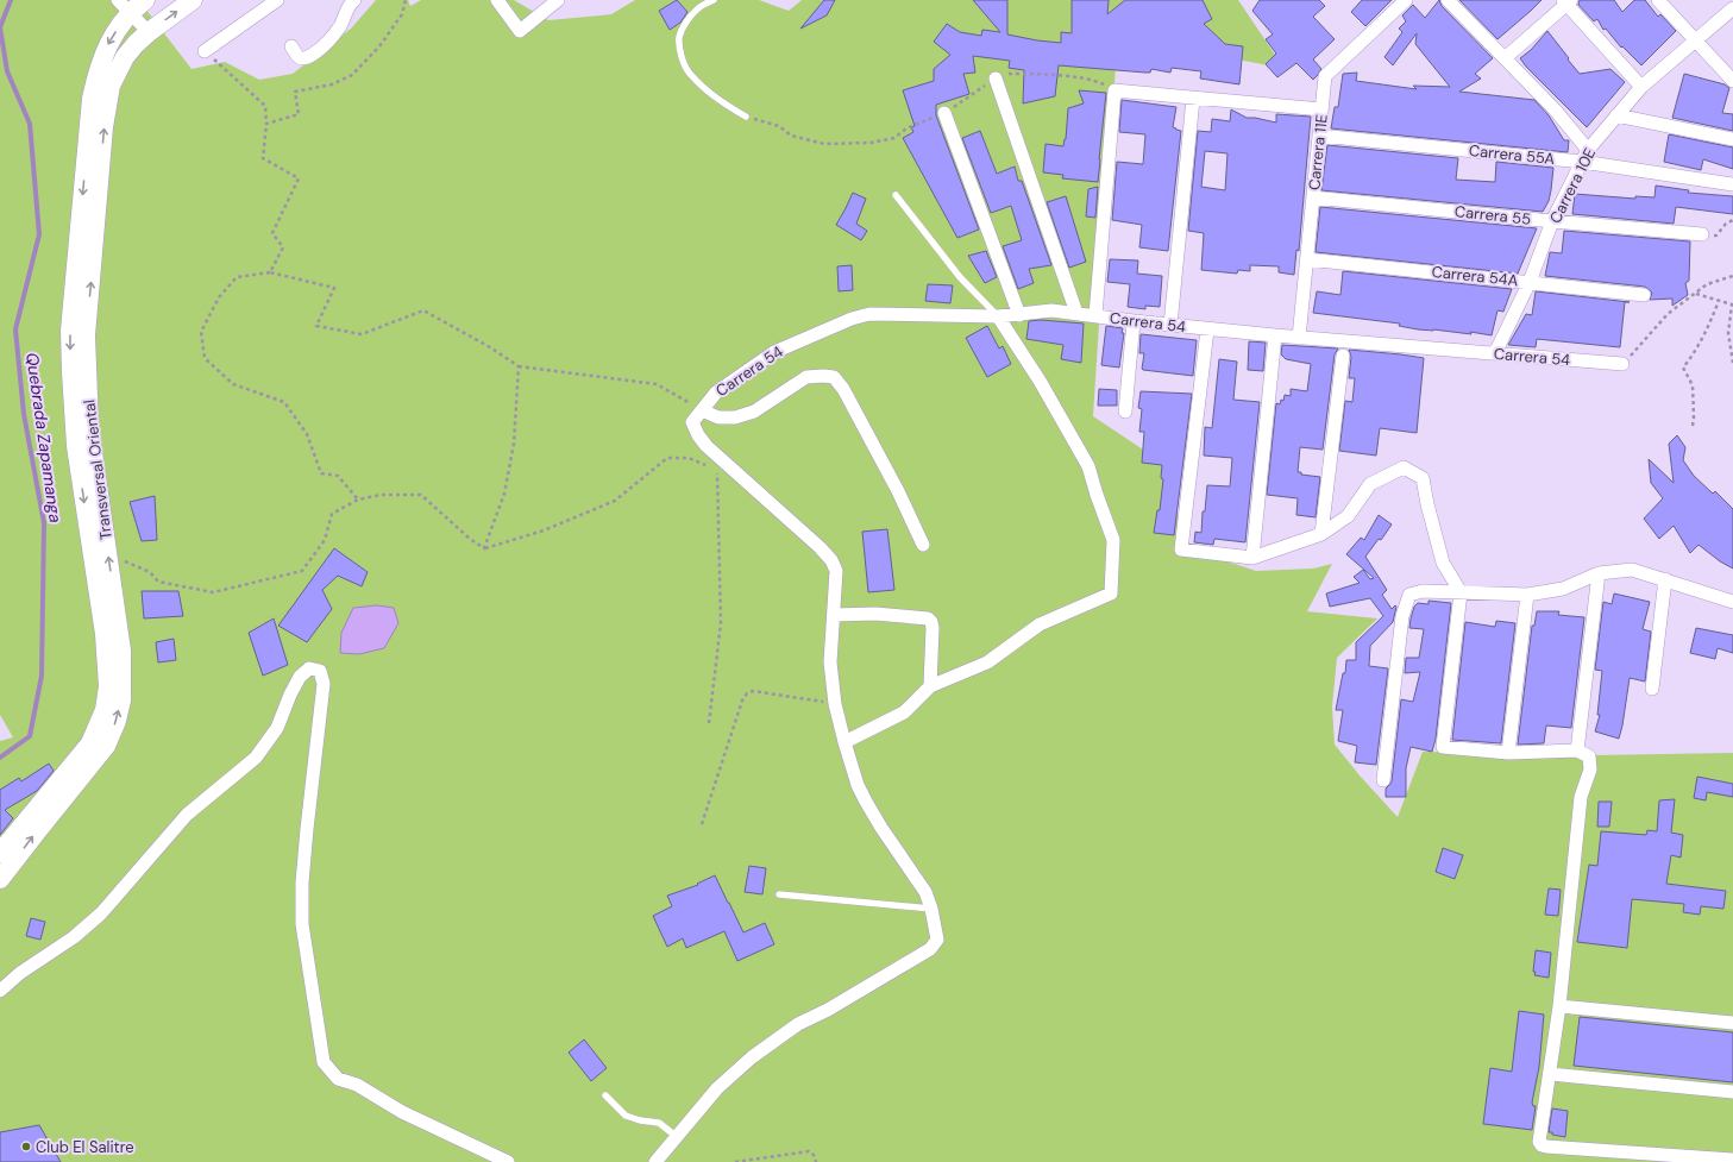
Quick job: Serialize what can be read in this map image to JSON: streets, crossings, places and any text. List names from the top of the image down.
{
  "streets": {
    "main road": ["Transversal Oriental"],
    "street": [
      "Carrera 11E",
      "Carrera 55A",
      "Carrera 10E",
      "Carrera 55",
      "Carrera 54A",
      "Carrera 54"
    ]
  },
  "crossings": [
    ["Carrera 11E", "Carrera 55A"],
    ["Carrera 11E", "Carrera 55"],
    ["Carrera 11E", "Carrera 54A"],
    ["Carrera 11E", "Carrera 54"],
    ["Carrera 55A", "Carrera 10E"],
    ["Carrera 10E", "Carrera 55"],
    ["Carrera 10E", "Carrera 54A"],
    ["Carrera 10E", "Carrera 54"]
  ],
  "water": ["Quebrada Zapamanga"],
  "places": ["Club El Salitre"]
}
